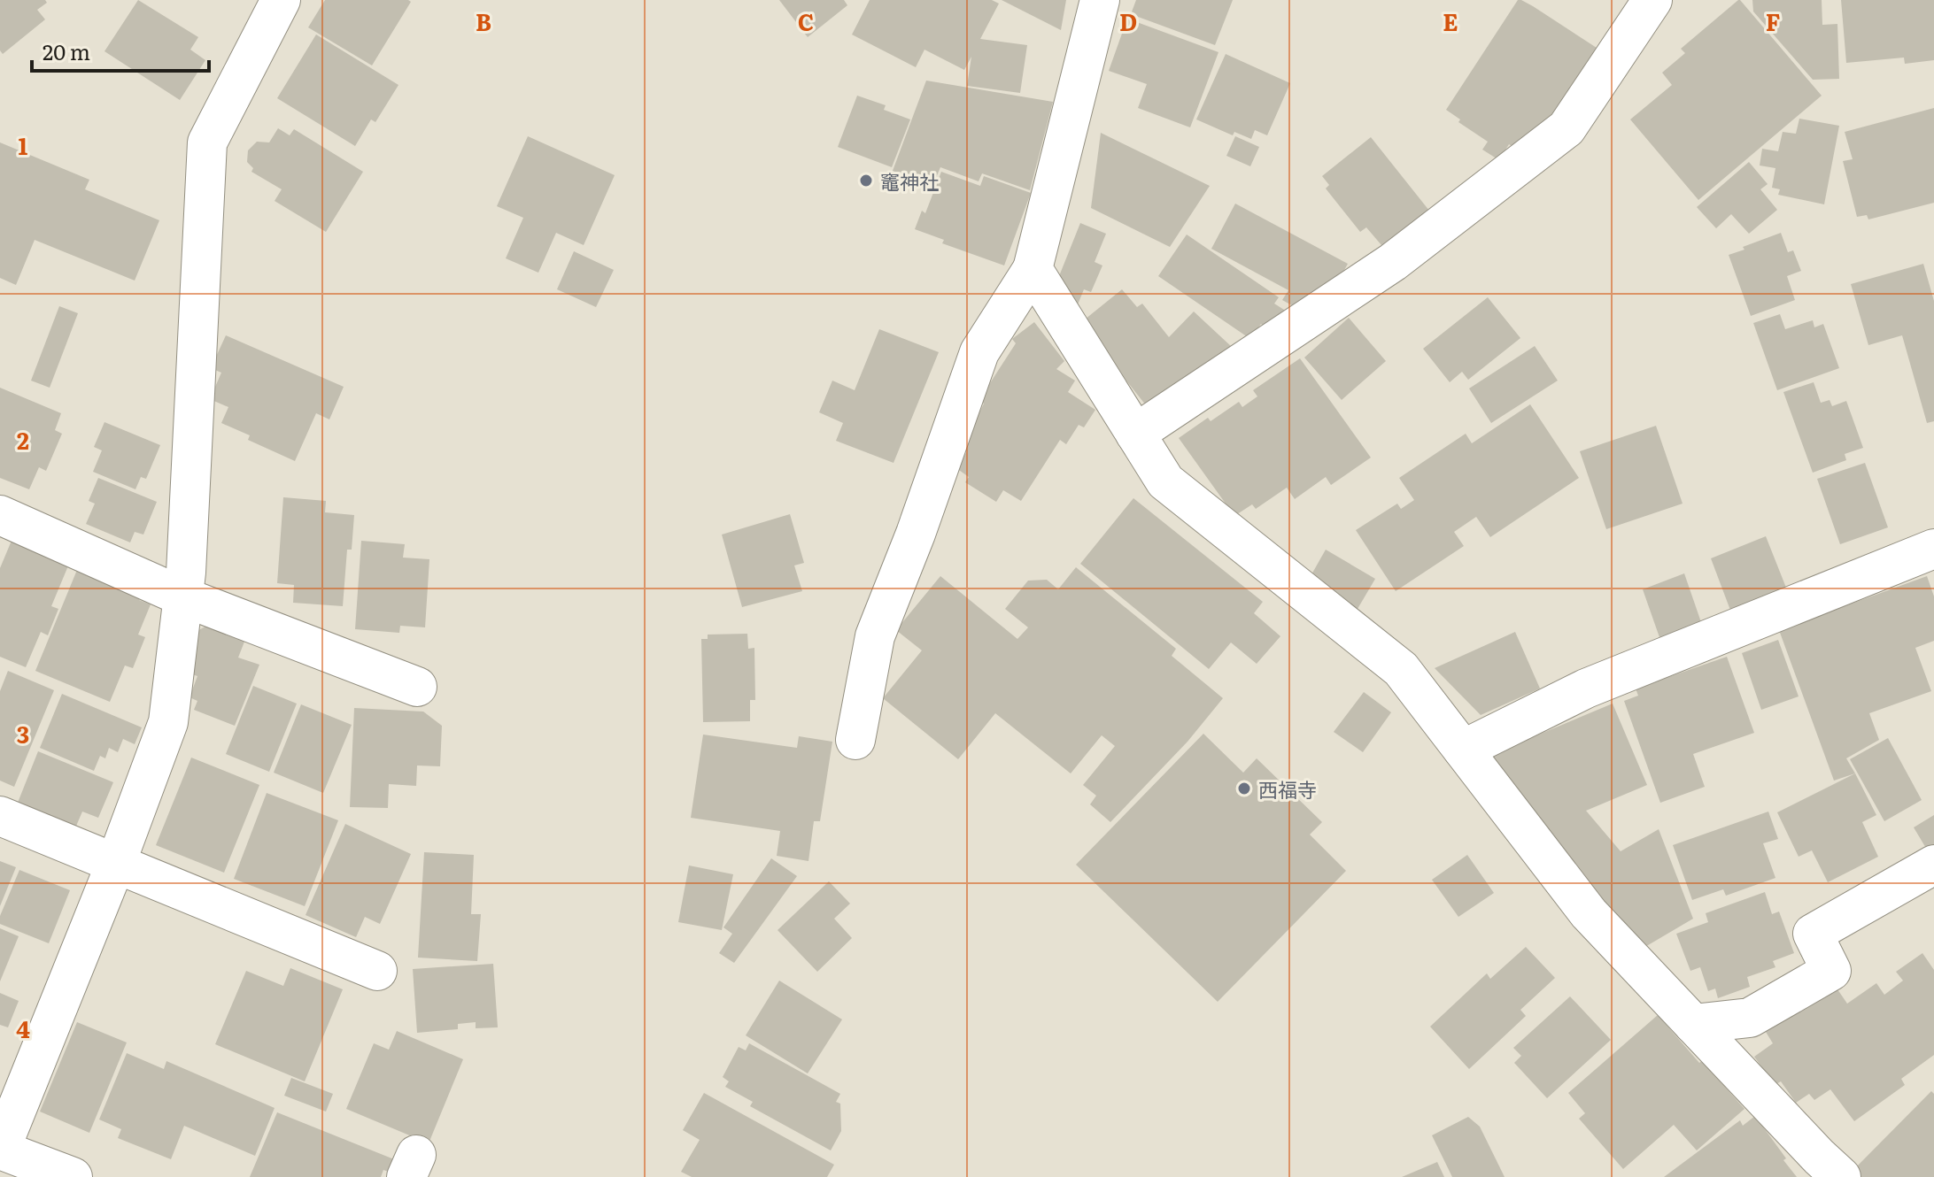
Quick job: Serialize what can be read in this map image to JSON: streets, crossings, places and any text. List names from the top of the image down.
{
  "places": ["竈神社", "西福寺"],
  "scale_bar": "20 m",
  "grid": {
    "columns": [
      "B",
      "C",
      "D",
      "E",
      "F"
    ],
    "rows": [
      "1",
      "2",
      "3",
      "4"
    ]
  }
}
